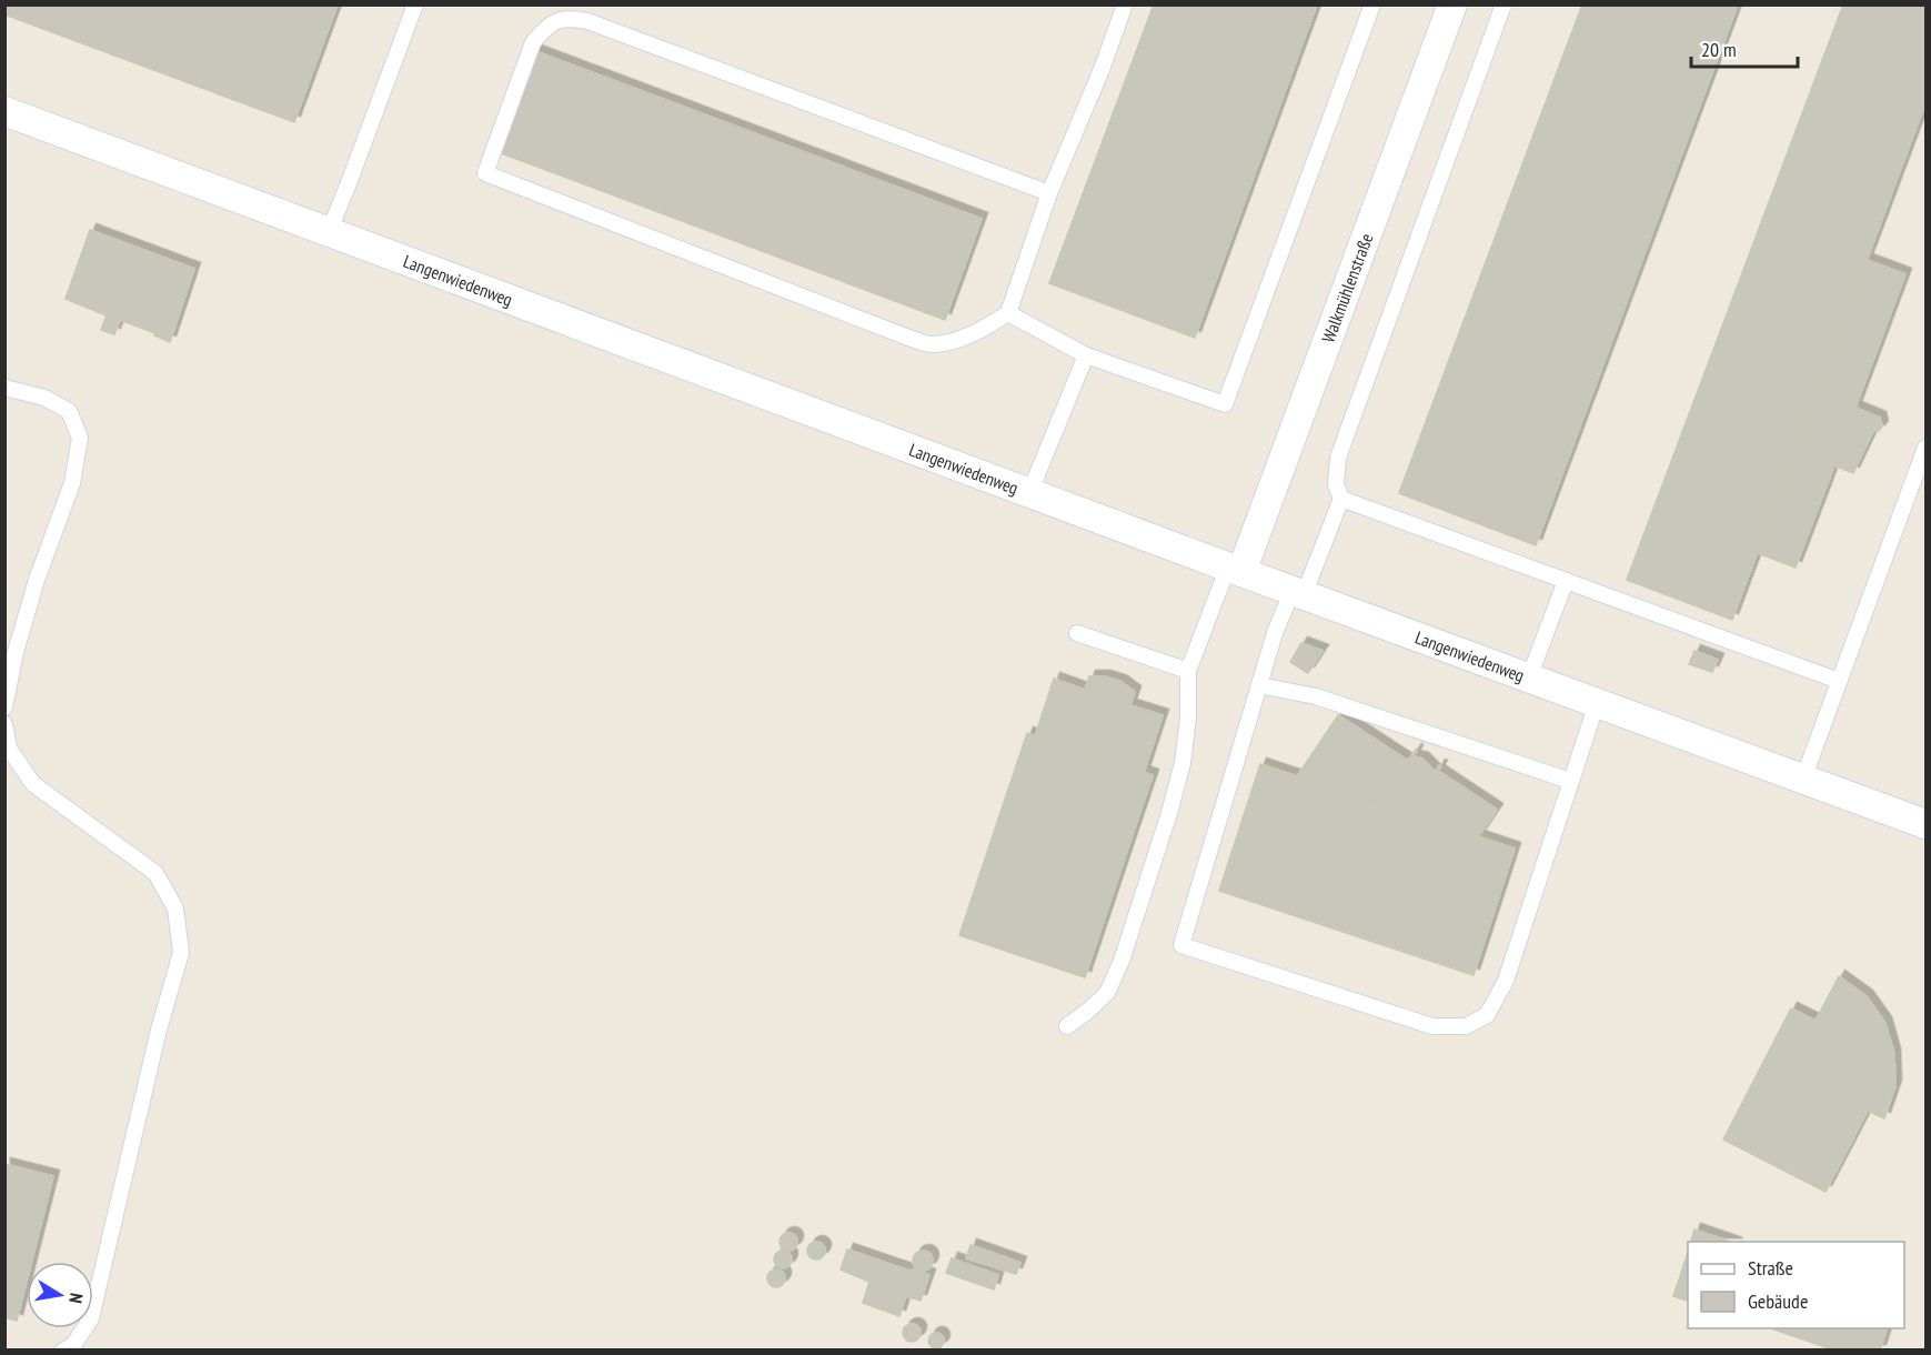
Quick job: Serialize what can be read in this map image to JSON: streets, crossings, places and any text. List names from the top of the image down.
{
  "streets": {
    "street": ["Langenwiedenweg", "Walkmühlenstraße"]
  },
  "crossings": [
    ["Langenwiedenweg", "Walkmühlenstraße"]
  ],
  "legend": ["Straße", "Gebäude"],
  "scale_bar": "20 m",
  "north": "right"
}
